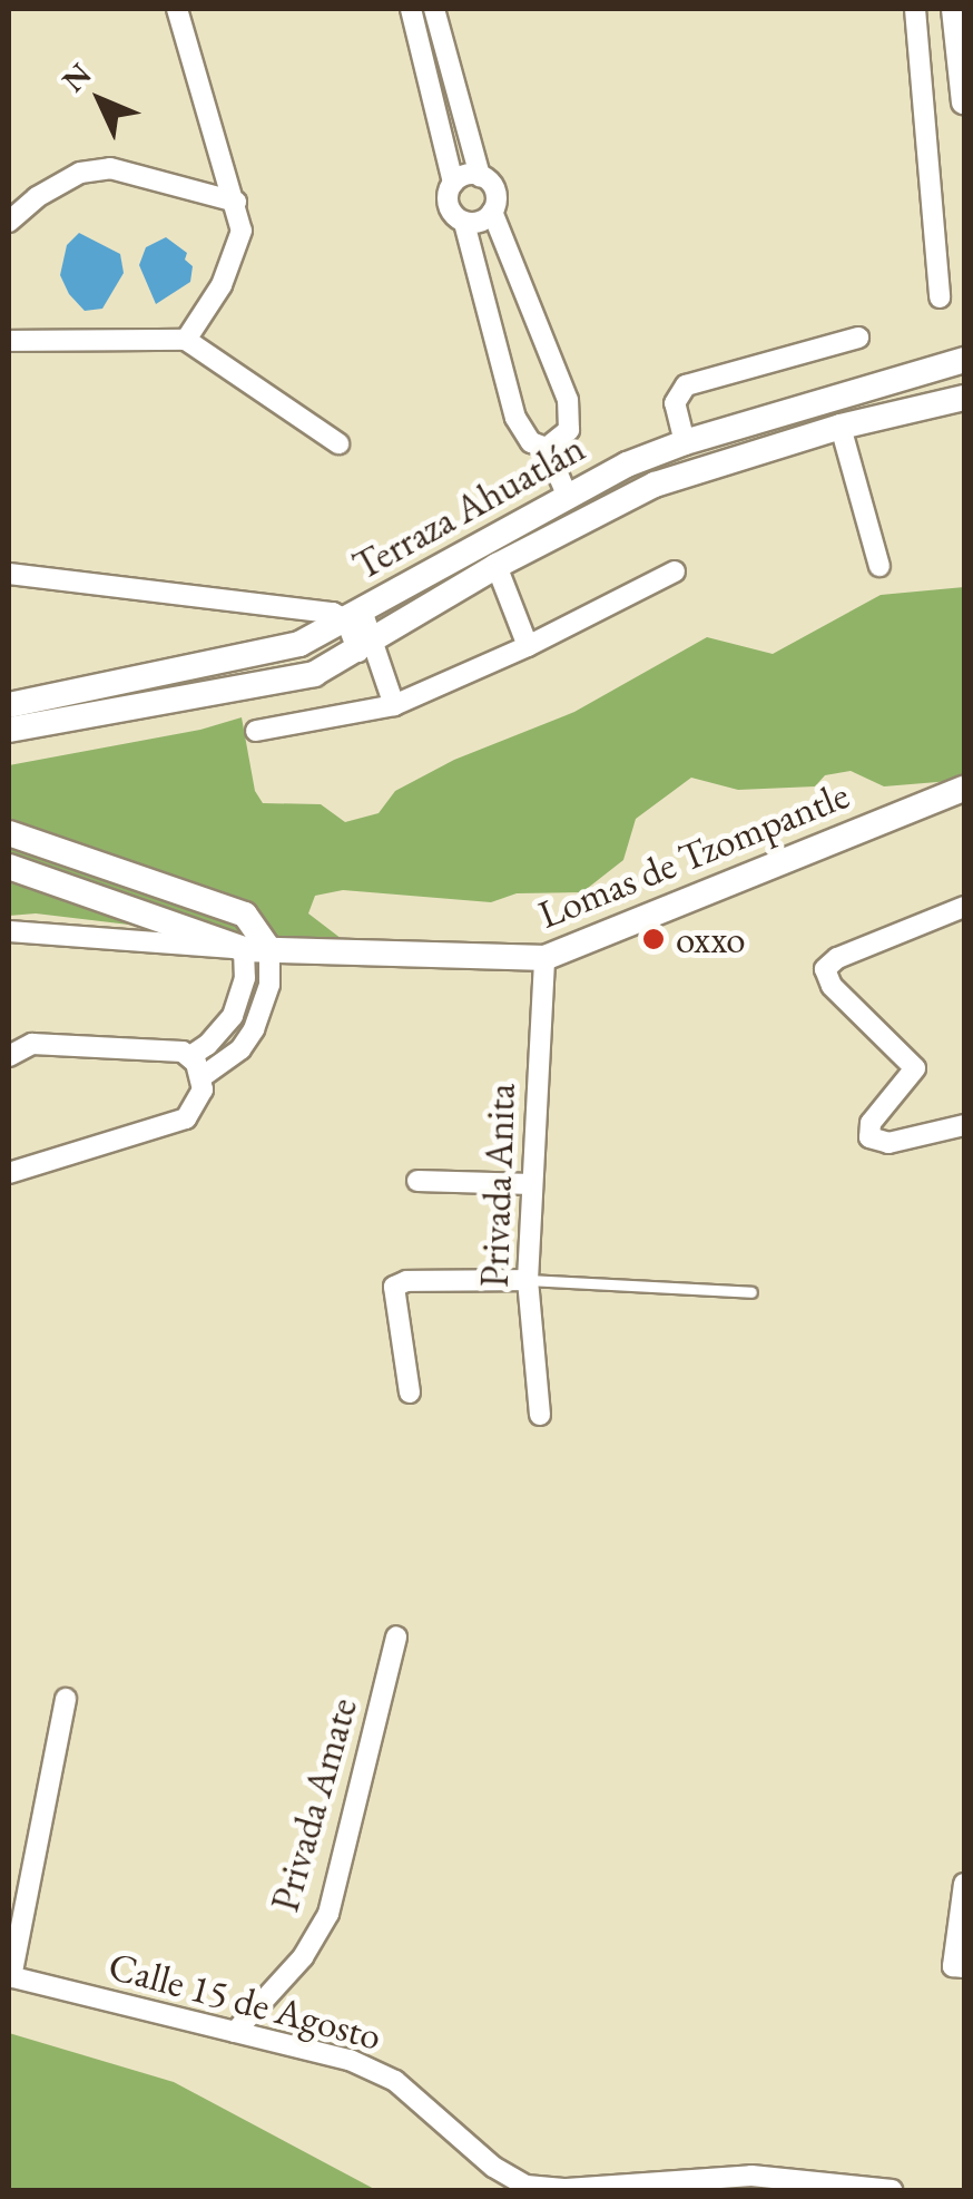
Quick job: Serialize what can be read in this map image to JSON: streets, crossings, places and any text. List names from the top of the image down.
{
  "streets": {
    "street": [
      "Terraza Ahuatlán",
      "Lomas de Tzompantle",
      "Privada Anita",
      "Privada Amate",
      "Calle 15 de Agosto"
    ]
  },
  "crossings": [
    ["Lomas de Tzompantle", "Privada Anita"],
    ["Privada Amate", "Calle 15 de Agosto"]
  ],
  "places": ["oxxo"],
  "north": "top left"
}
